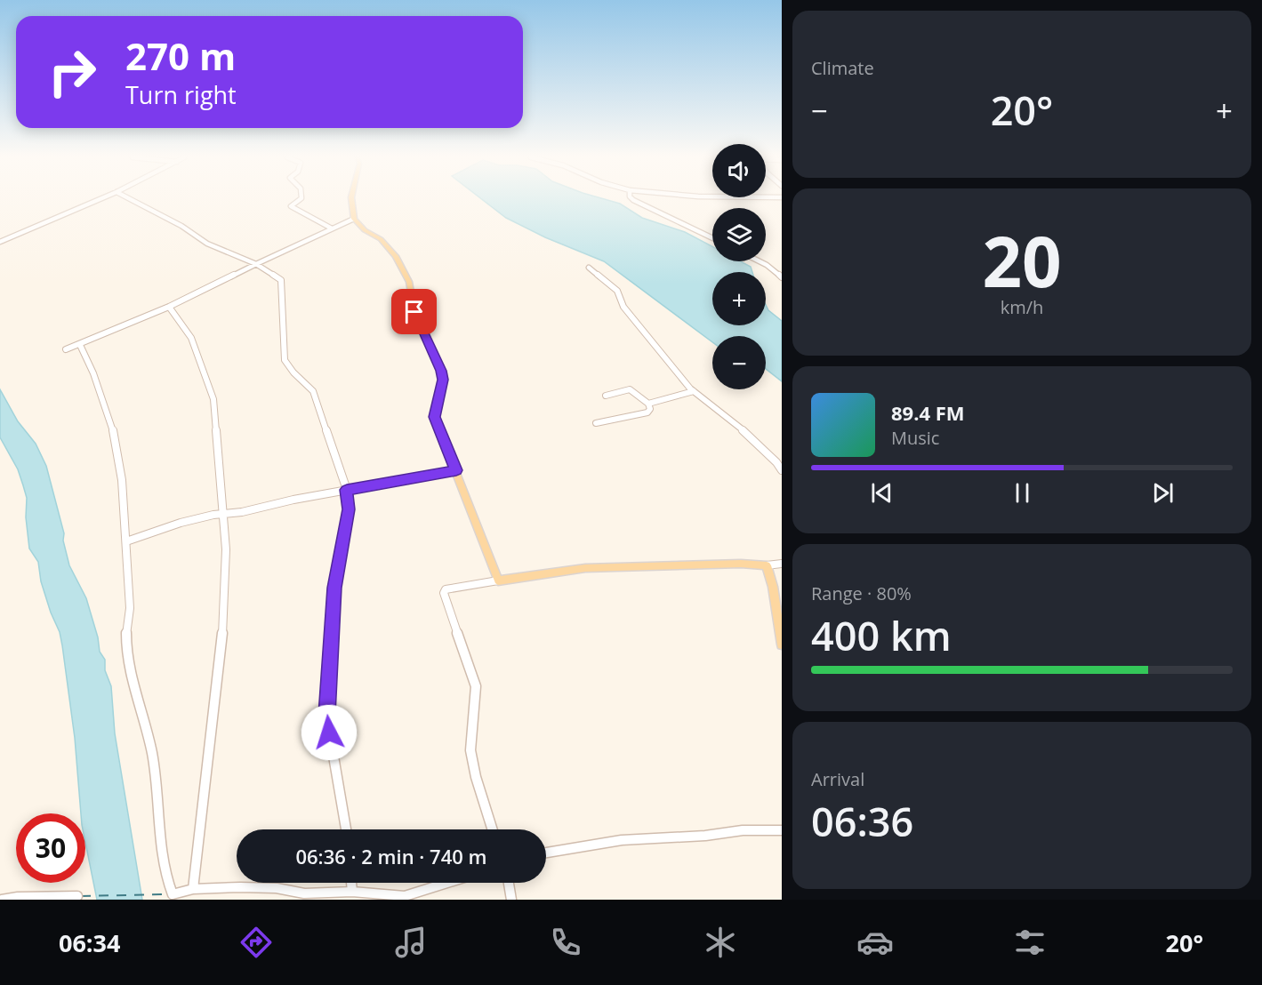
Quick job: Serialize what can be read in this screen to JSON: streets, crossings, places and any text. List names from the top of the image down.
{
  "page": {
    "tile": [
      "Climate",
      ["20", "km/h"],
      ["Range · 80%", "400 km"],
      ["Arrival", "06:36"]
    ],
    "turn": ["270 m", "Turn right"],
    "heat": ["−", "20°", "+"],
    "map_buttons": ["+", "−"],
    "song": ["89.4 FM", "Music"],
    "limit": "30",
    "trip": "06:36 · 2 min · 740 m",
    "tabs": ["06:34", "20°"]
  }
}
